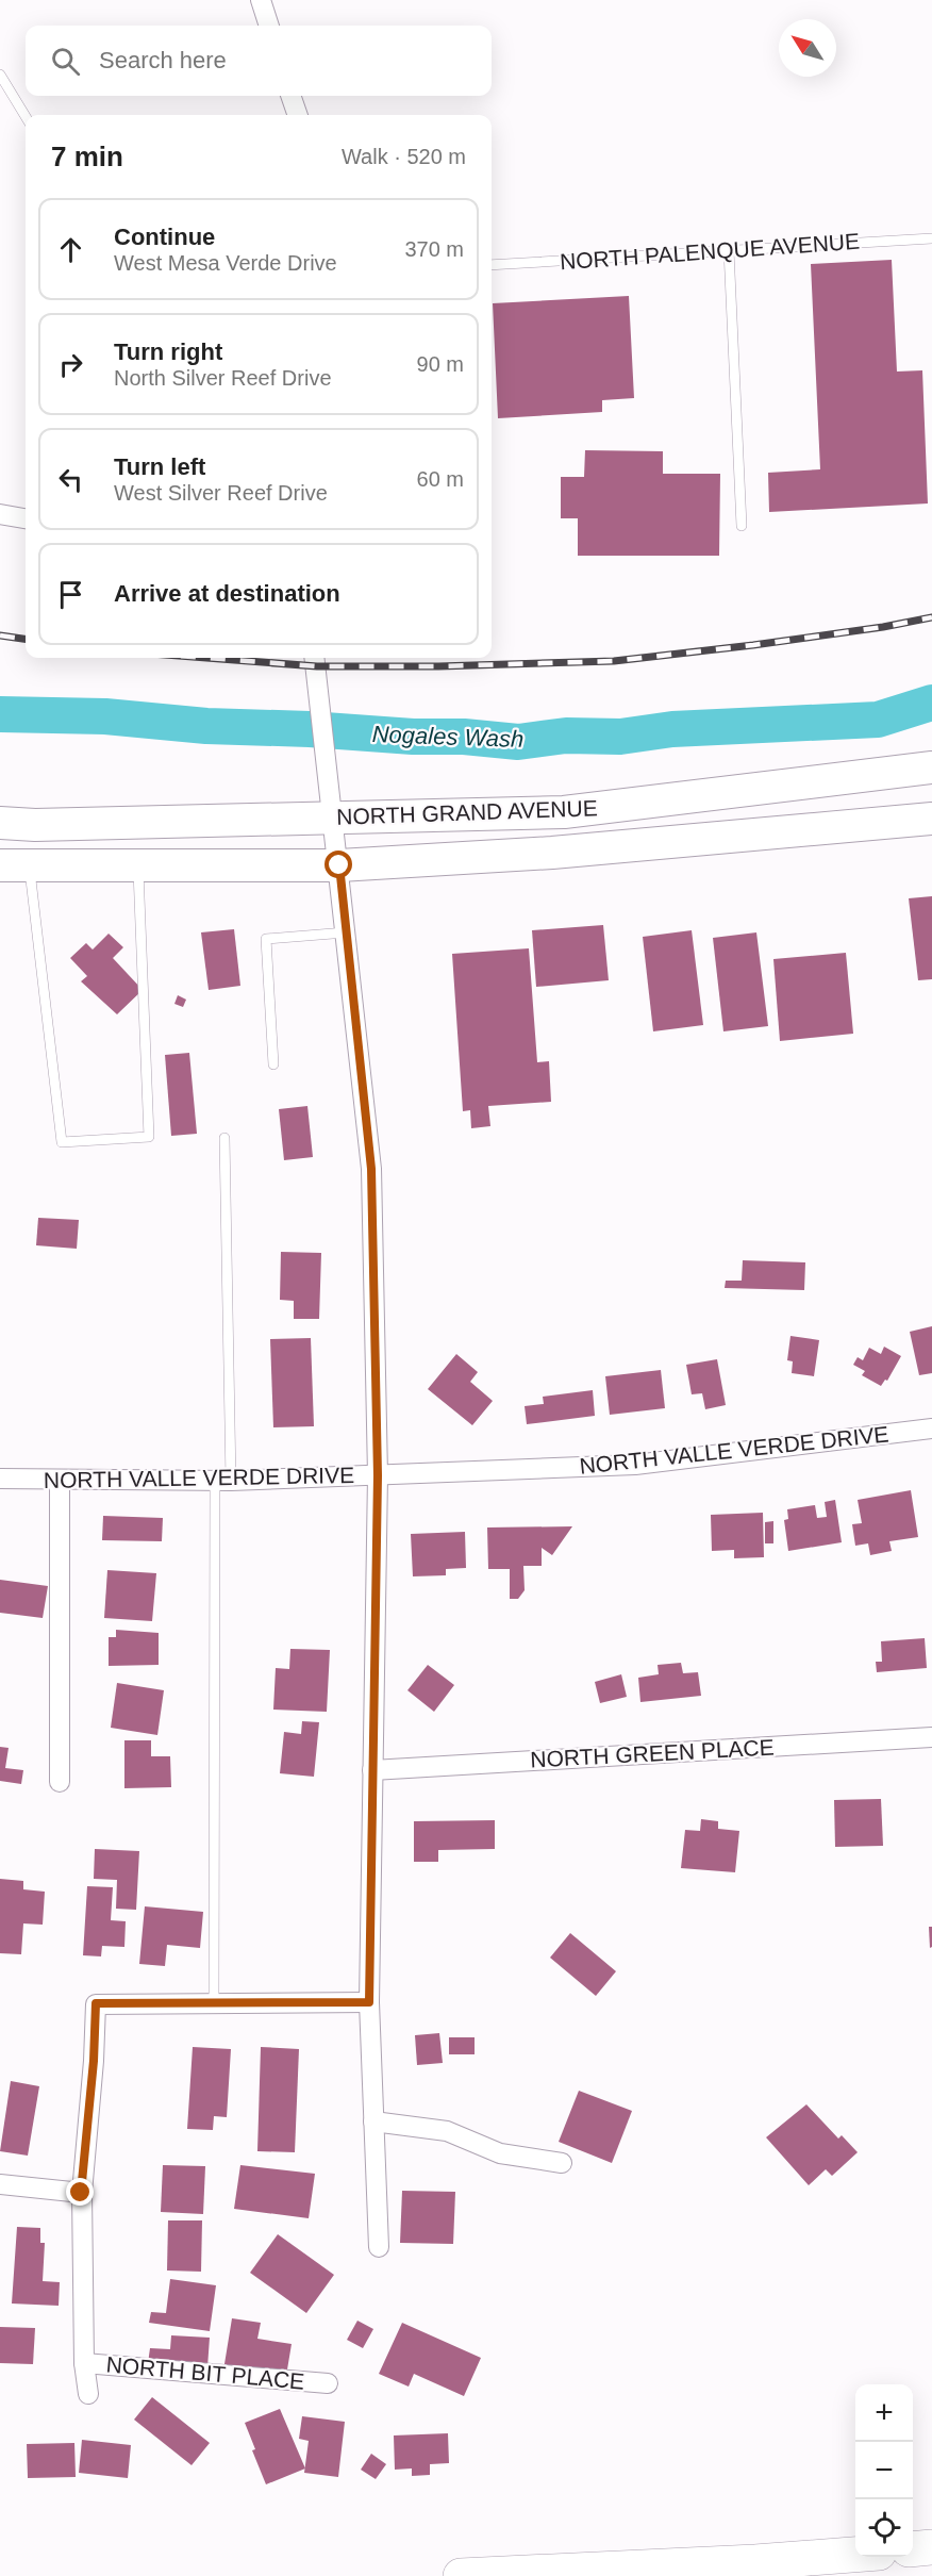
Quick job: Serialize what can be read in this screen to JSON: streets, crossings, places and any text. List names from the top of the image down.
{
  "streets": {
    "main road": ["NORTH GRAND AVENUE"],
    "street": ["NORTH VALLE VERDE DRIVE", "NORTH GREEN PLACE", "NORTH BIT PLACE"],
    "lane": ["NORTH PALENQUE AVENUE"]
  },
  "water": ["Nogales Wash"],
  "north": "top left",
  "page": {
    "search": "Search here",
    "heading": ["7 min", "Walk · 520 m"],
    "list": [
      ["Continue", "West Mesa Verde Drive", "370 m"],
      ["Turn right", "North Silver Reef Drive", "90 m"],
      ["Turn left", "West Silver Reef Drive", "60 m"],
      "Arrive at destination"
    ],
    "map_buttons": ["+", "−"]
  }
}
